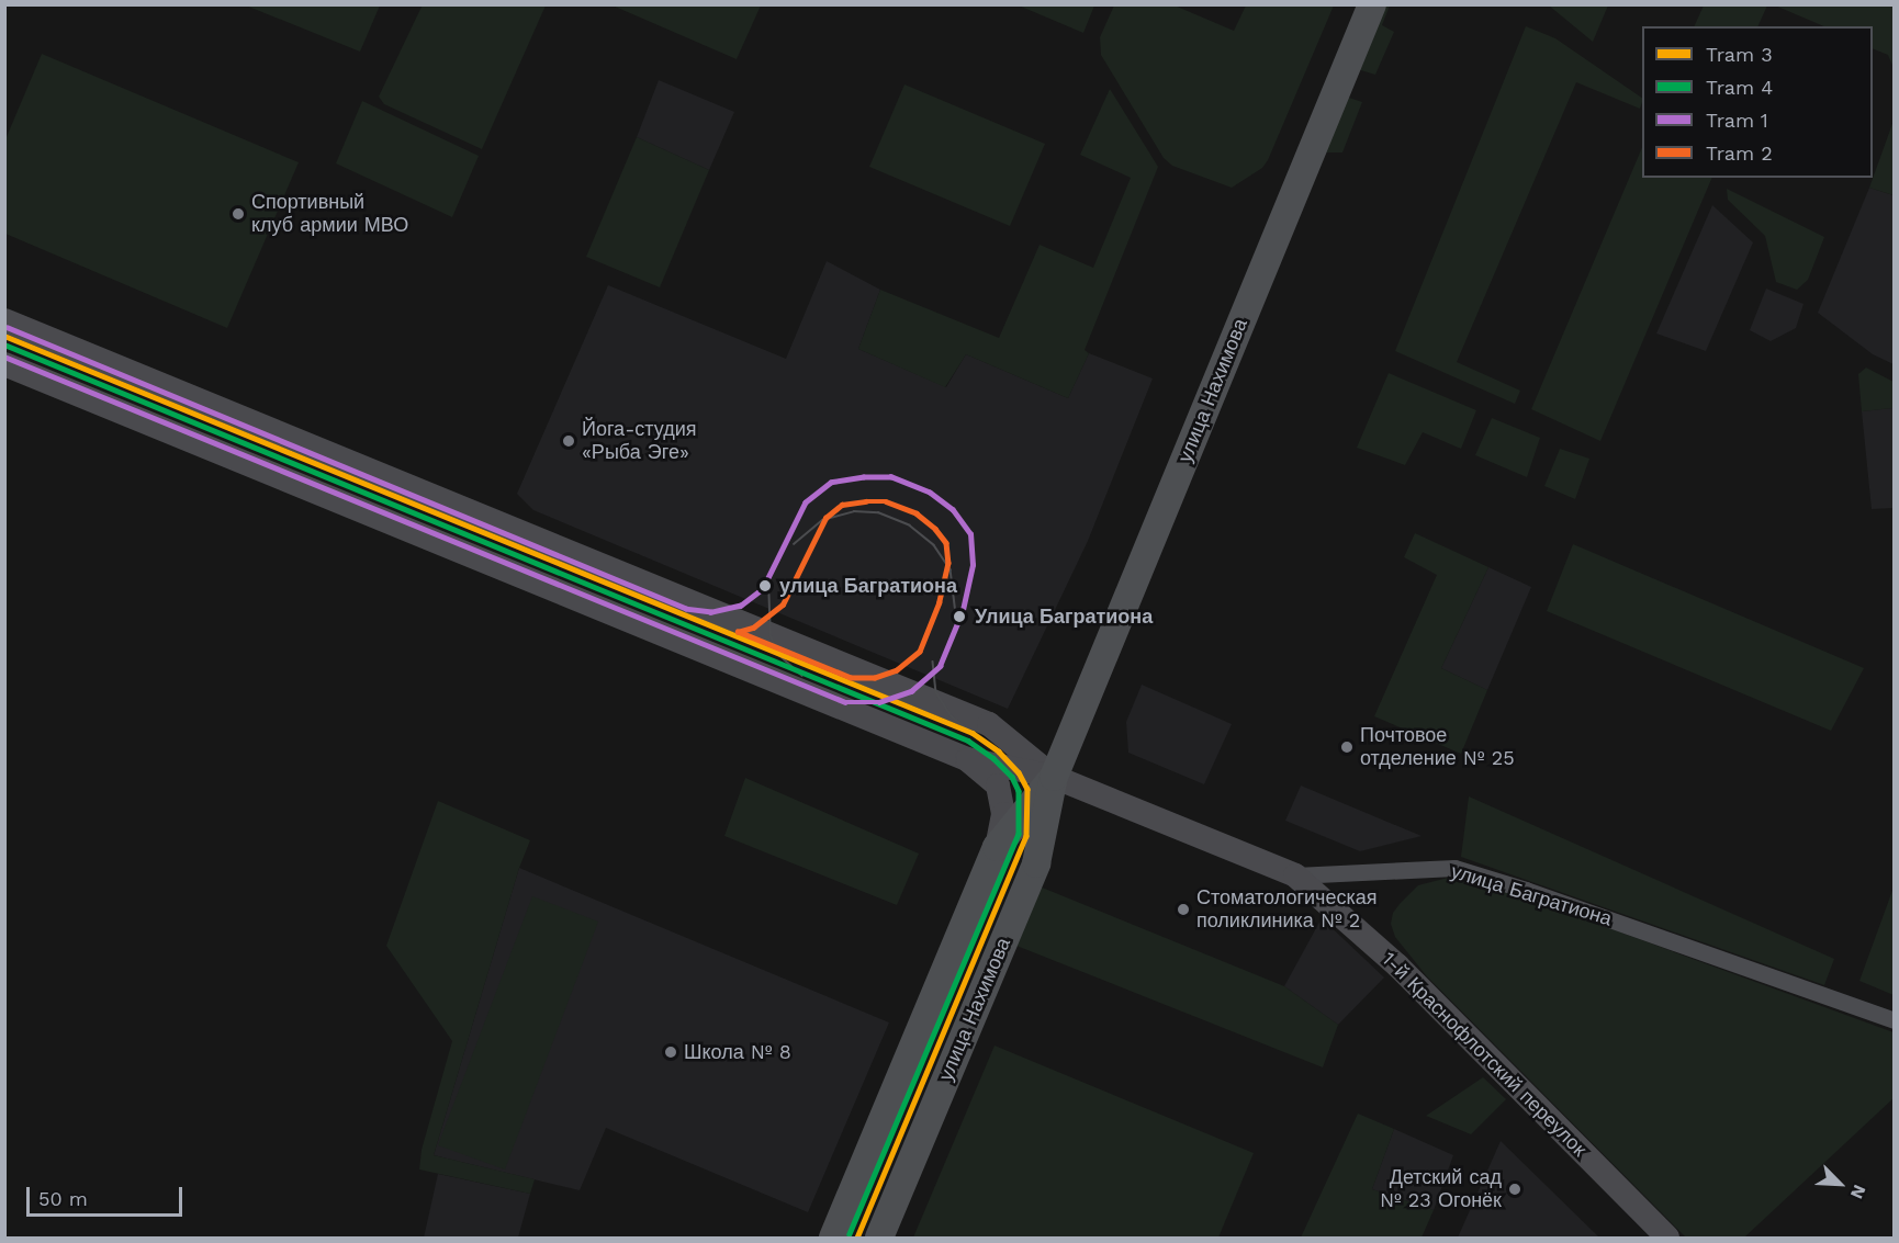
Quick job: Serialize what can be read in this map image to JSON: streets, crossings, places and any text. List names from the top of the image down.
{
  "streets": {
    "main road": ["улица Нахимова", "улица Багратиона", "1-й Краснофлотский переулок"]
  },
  "crossings": [
    ["улица Нахимова", "улица Багратиона"],
    ["улица Багратиона", "1-й Краснофлотский переулок"]
  ],
  "places": [
    "Спортивный клуб армии МВО",
    "Йога-студия «Рыба Эге»",
    "улица Багратиона",
    "Улица Багратиона",
    "Почтовое отделение № 25",
    "Стоматологическая поликлиника № 2",
    "Школа № 8",
    "Детский сад № 23 Огонёк"
  ],
  "lines": [
    "tram line 1",
    "tram line 3",
    "tram line 4",
    "tram line 2"
  ],
  "legend": [
    "Tram 3",
    "Tram 4",
    "Tram 1",
    "Tram 2"
  ],
  "scale_bar": "50 m",
  "north": "bottom right"
}
